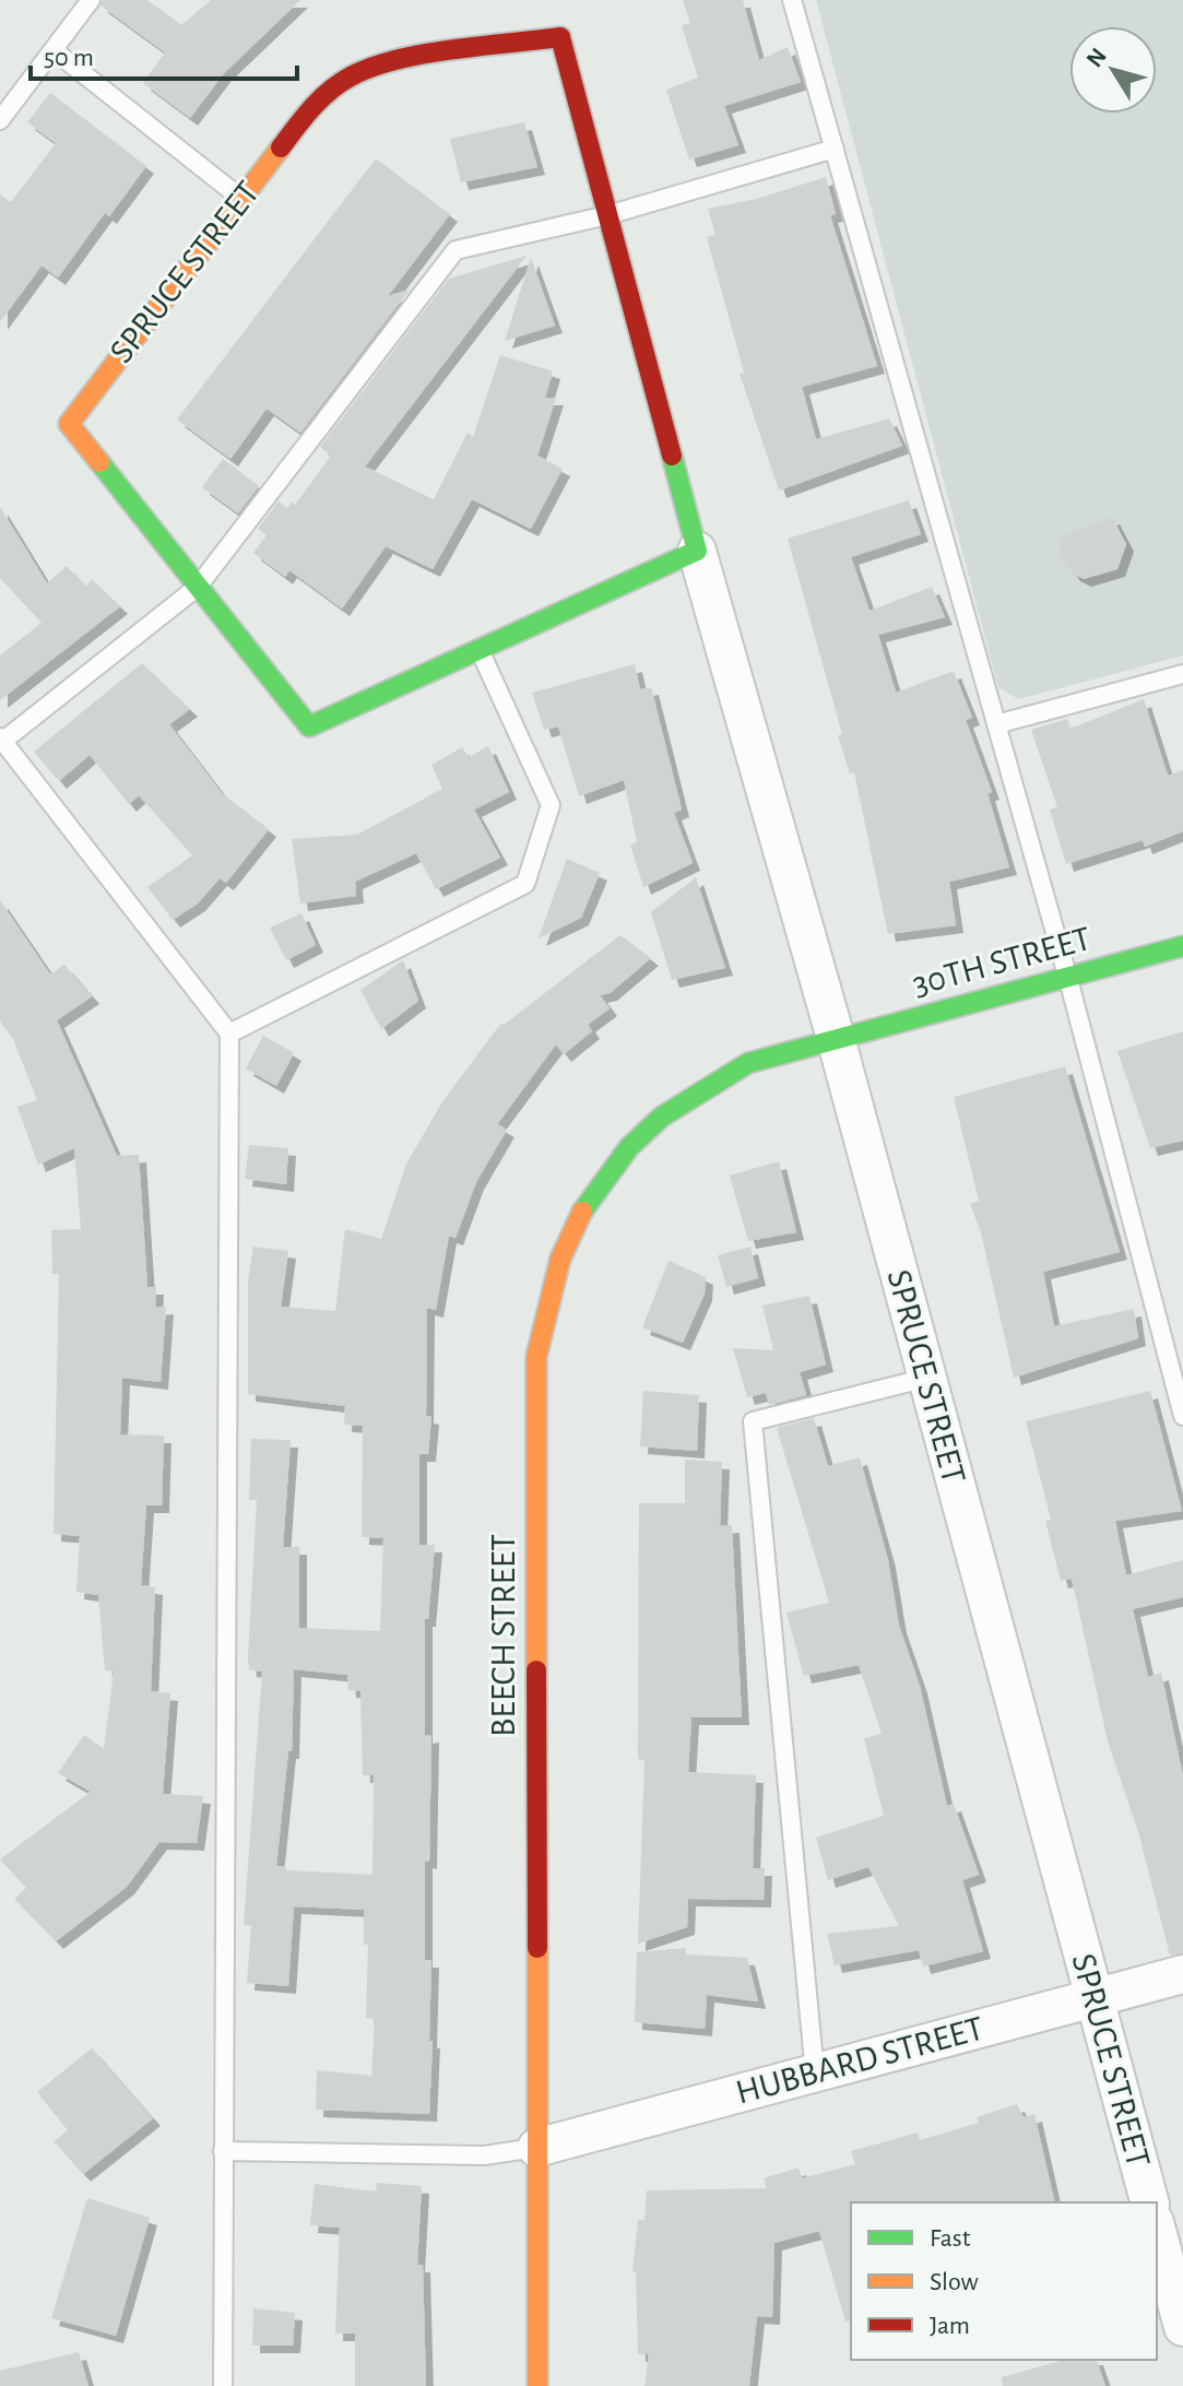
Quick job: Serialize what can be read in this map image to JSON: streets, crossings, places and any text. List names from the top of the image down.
{
  "streets": {
    "street": [
      "SPRUCE STREET",
      "30TH STREET",
      "BEECH STREET",
      "HUBBARD STREET"
    ]
  },
  "crossings": [
    ["SPRUCE STREET", "30TH STREET"],
    ["SPRUCE STREET", "BEECH STREET"],
    ["SPRUCE STREET", "HUBBARD STREET"],
    ["30TH STREET", "BEECH STREET"],
    ["BEECH STREET", "HUBBARD STREET"]
  ],
  "legend": ["Fast", "Slow", "Jam"],
  "scale_bar": "50 m",
  "north": "top left"
}
